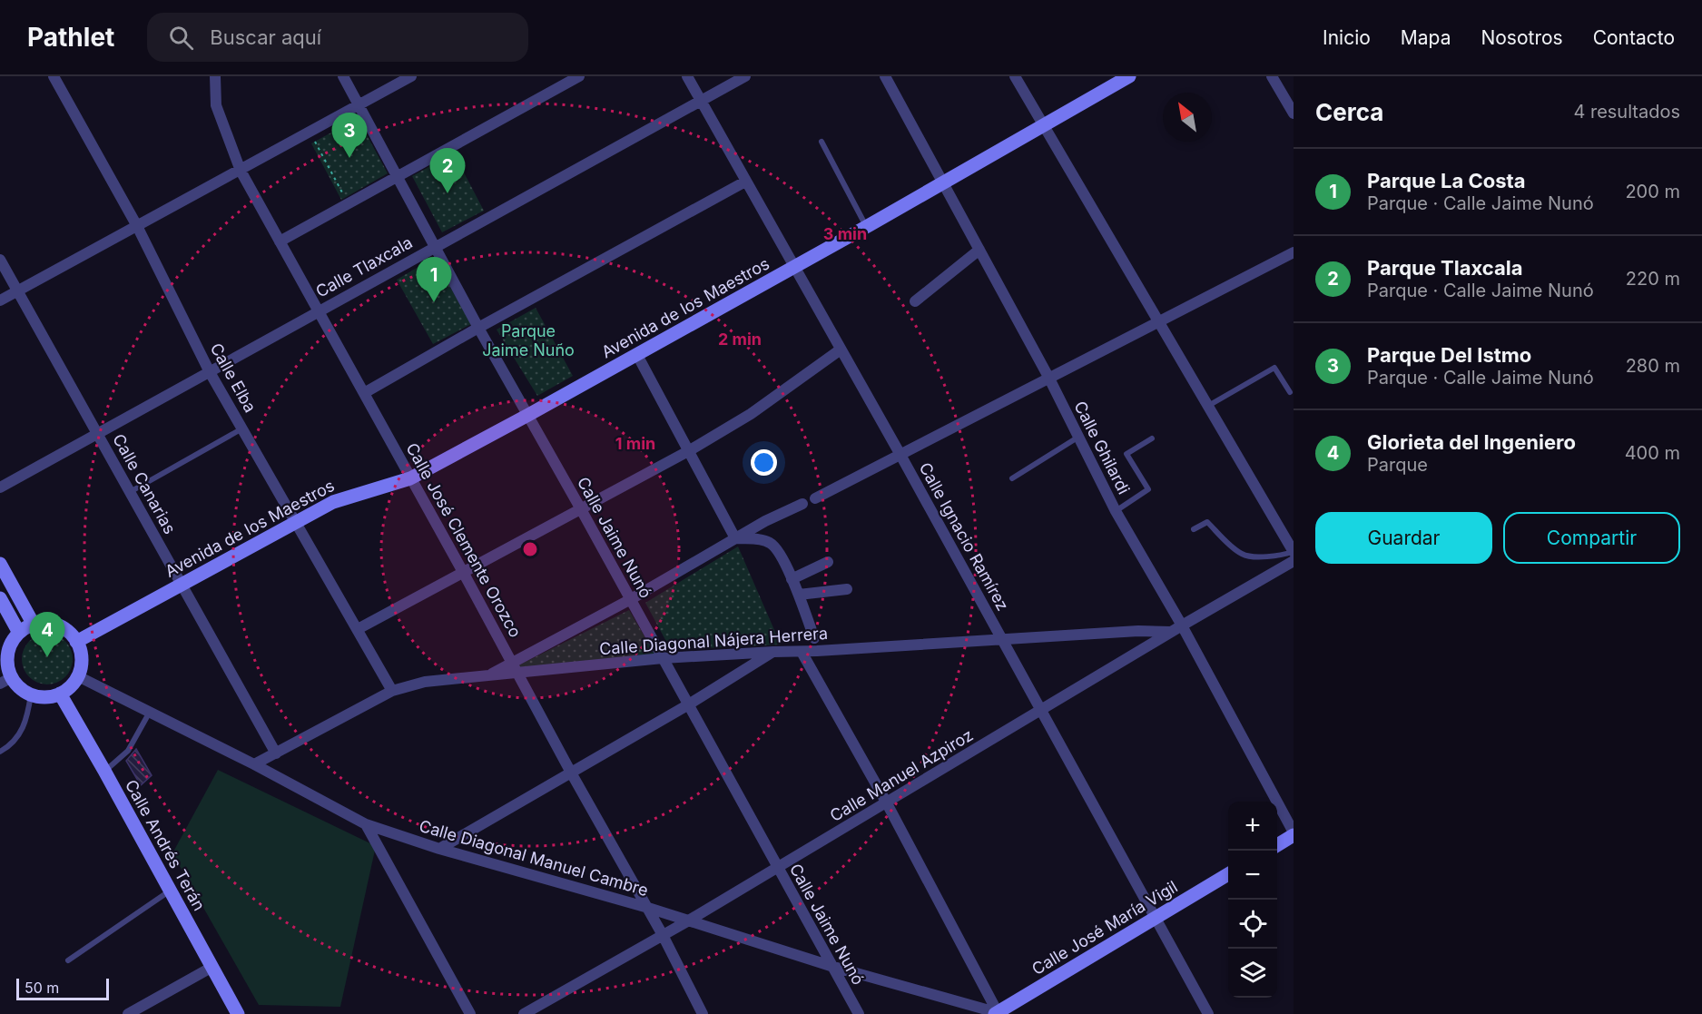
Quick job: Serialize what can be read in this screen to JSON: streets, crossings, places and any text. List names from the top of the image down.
{
  "streets": {
    "street": [
      "Calle Tlaxcala",
      "Avenida de los Maestros",
      "Calle Elba",
      "Calle Ghilardi",
      "Calle Canarias",
      "Calle Ignacio Ramírez",
      "Calle Jaime Nunó",
      "Calle José Clemente Orozco",
      "Calle Diagonal Nájera Herrera",
      "Calle Manuel Azpiroz",
      "Calle Andrés Terán",
      "Calle Diagonal Manuel Cambre",
      "Calle José María Vigil"
    ]
  },
  "crossings": [
    ["Calle Tlaxcala", "Calle Elba"],
    ["Calle Tlaxcala", "Calle Canarias"],
    ["Calle Tlaxcala", "Calle Ignacio Ramírez"],
    ["Calle Tlaxcala", "Calle Jaime Nunó"],
    ["Calle Tlaxcala", "Calle José Clemente Orozco"],
    ["Avenida de los Maestros", "Calle Elba"],
    ["Avenida de los Maestros", "Calle Ghilardi"],
    ["Avenida de los Maestros", "Calle Canarias"],
    ["Avenida de los Maestros", "Calle Ignacio Ramírez"],
    ["Avenida de los Maestros", "Calle Jaime Nunó"],
    ["Avenida de los Maestros", "Calle José Clemente Orozco"],
    ["Avenida de los Maestros", "Calle Andrés Terán"],
    ["Avenida de los Maestros", "Calle Diagonal Manuel Cambre"],
    ["Calle Elba", "Calle Diagonal Nájera Herrera"],
    ["Calle Ghilardi", "Calle Manuel Azpiroz"],
    ["Calle Canarias", "Calle Diagonal Nájera Herrera"],
    ["Calle Ignacio Ramírez", "Calle Diagonal Nájera Herrera"],
    ["Calle Ignacio Ramírez", "Calle Manuel Azpiroz"],
    ["Calle Ignacio Ramírez", "Calle José María Vigil"],
    ["Calle Jaime Nunó", "Calle Diagonal Nájera Herrera"],
    ["Calle Jaime Nunó", "Calle Manuel Azpiroz"],
    ["Calle Jaime Nunó", "Calle Diagonal Manuel Cambre"],
    ["Calle José Clemente Orozco", "Calle Diagonal Nájera Herrera"],
    ["Calle José Clemente Orozco", "Calle Manuel Azpiroz"],
    ["Calle José Clemente Orozco", "Calle Diagonal Manuel Cambre"],
    ["Calle Diagonal Nájera Herrera", "Calle Manuel Azpiroz"],
    ["Calle Diagonal Nájera Herrera", "Calle Diagonal Manuel Cambre"],
    ["Calle Manuel Azpiroz", "Calle Diagonal Manuel Cambre"],
    ["Calle Andrés Terán", "Calle Diagonal Manuel Cambre"],
    ["Calle Diagonal Manuel Cambre", "Calle José María Vigil"]
  ],
  "parks": ["Parque Jaime Nuño"],
  "scale_bar": "50 m",
  "north": "top left",
  "page": {
    "header": "Pathlet",
    "search": "Buscar aquí",
    "nav": [
      "Inicio",
      "Mapa",
      "Nosotros",
      "Contacto"
    ],
    "heading": ["Cerca", "4 resultados"],
    "pins": [
      "3",
      "2",
      "1",
      "4"
    ],
    "list": [
      {
        "mark": "1",
        "name": "Parque La Costa",
        "note": "Parque · Calle Jaime Nunó",
        "value": "200 m"
      },
      {
        "mark": "2",
        "name": "Parque Tlaxcala",
        "note": "Parque · Calle Jaime Nunó",
        "value": "220 m"
      },
      {
        "mark": "3",
        "name": "Parque Del Istmo",
        "note": "Parque · Calle Jaime Nunó",
        "value": "280 m"
      },
      {
        "mark": "4",
        "name": "Glorieta del Ingeniero",
        "note": "Parque",
        "value": "400 m"
      }
    ],
    "buttons": ["Guardar", "Compartir"],
    "map_buttons": ["+", "−"],
    "scale": "50 m"
  },
  "rings": ["3 min", "2 min", "1 min"]
}
